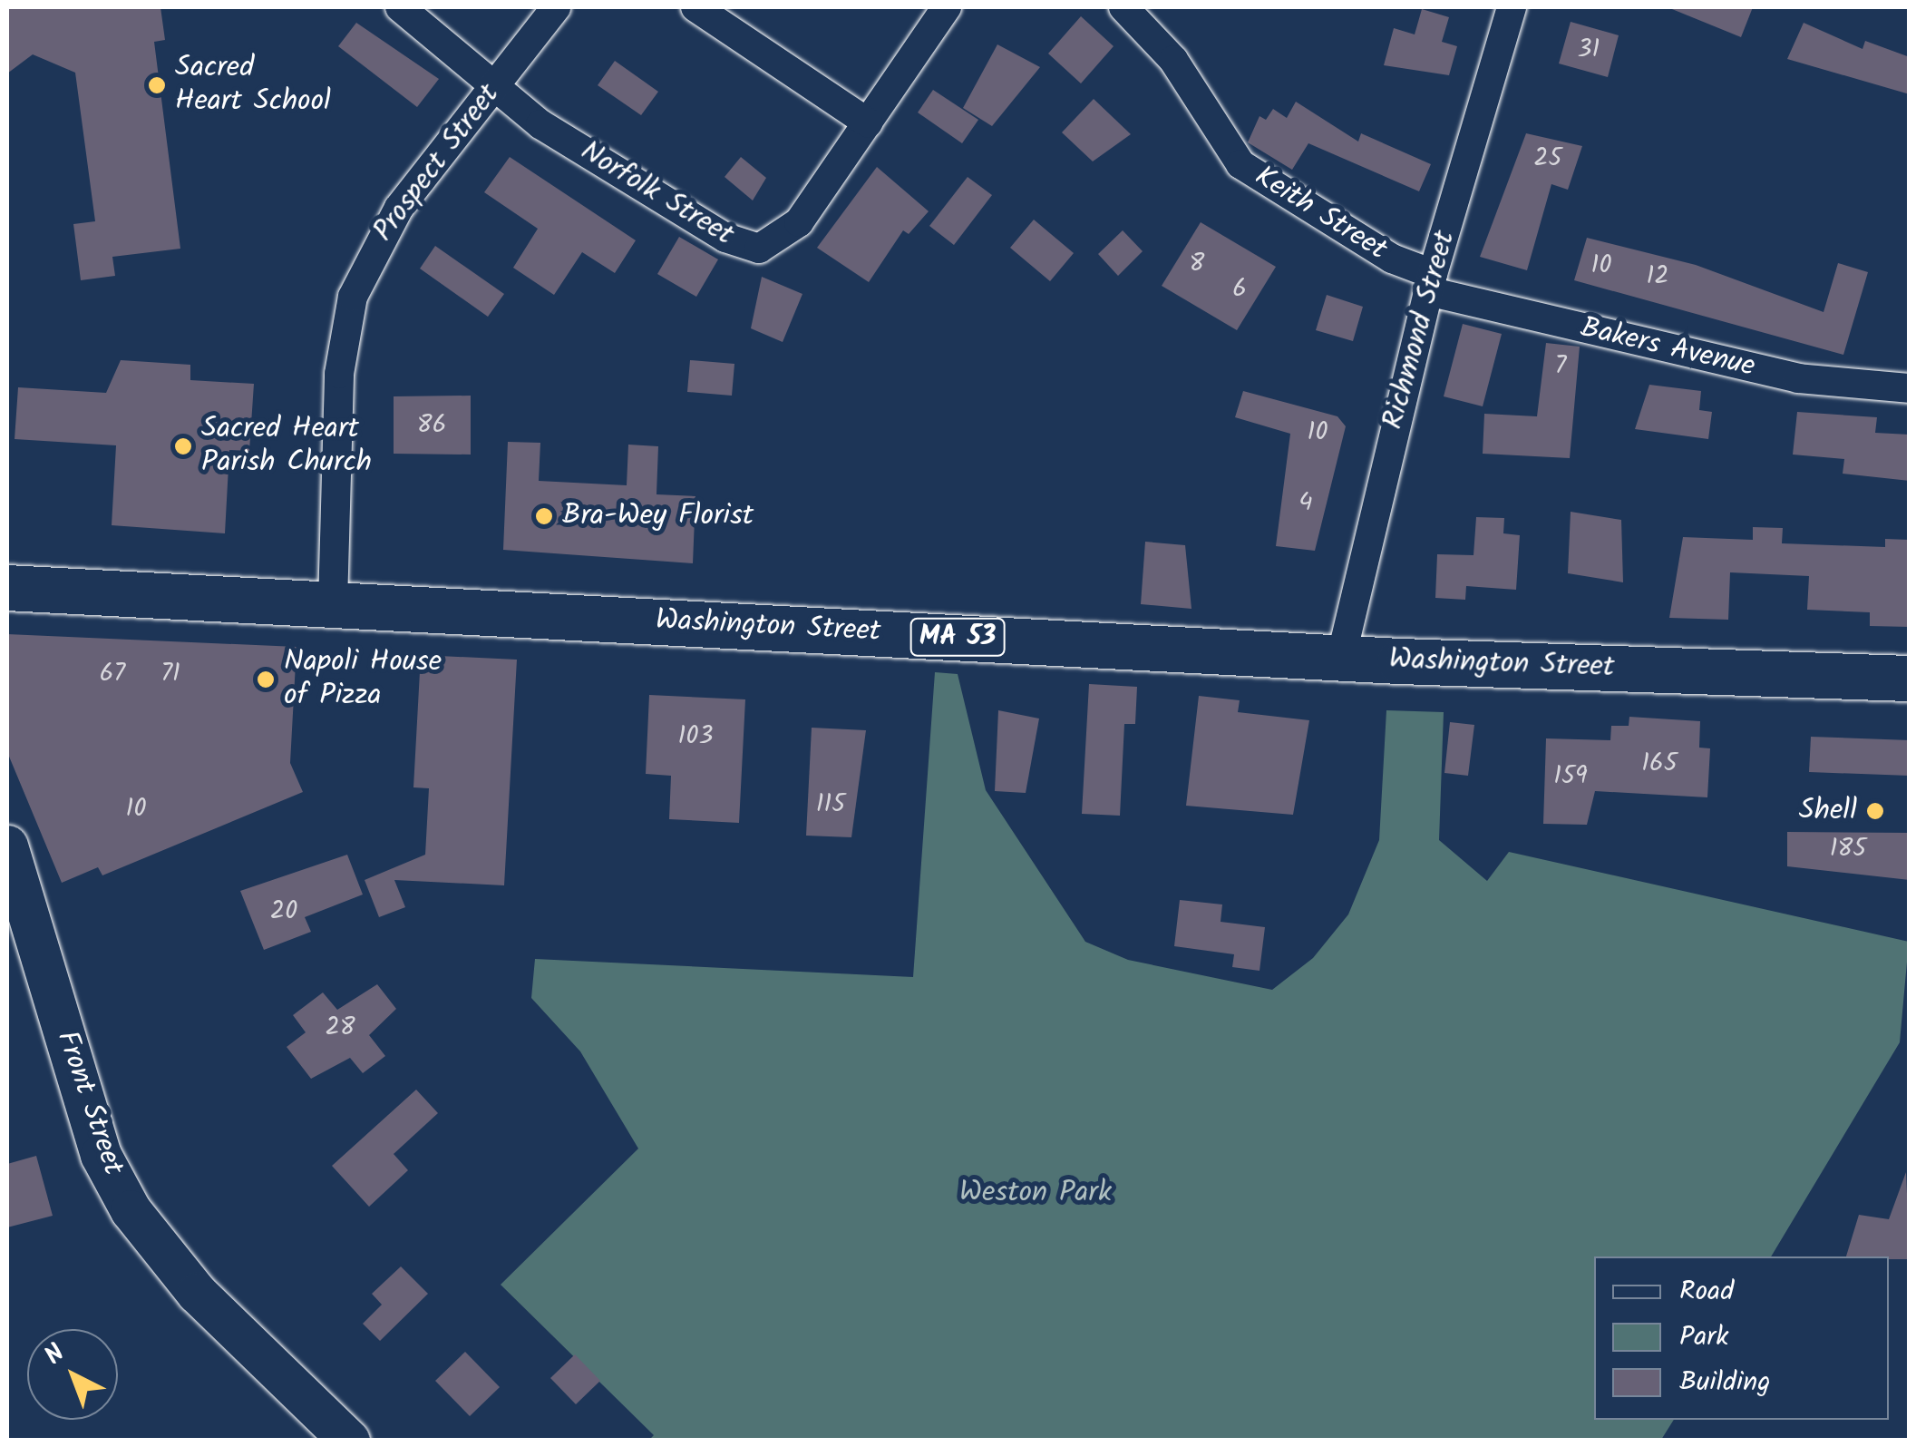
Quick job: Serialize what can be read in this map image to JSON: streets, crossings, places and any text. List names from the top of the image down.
{
  "streets": {
    "main road": ["Washington Street", "MA 53"],
    "street": [
      "Prospect Street",
      "Norfolk Street",
      "Keith Street",
      "Richmond Street",
      "Bakers Avenue",
      "Front Street"
    ]
  },
  "crossings": [
    ["Prospect Street", "Norfolk Street"],
    ["Prospect Street", "Washington Street"],
    ["Keith Street", "Richmond Street"],
    ["Keith Street", "Bakers Avenue"],
    ["Richmond Street", "Bakers Avenue"],
    ["Richmond Street", "Washington Street"]
  ],
  "parks": ["Weston Park"],
  "places": [
    "Sacred Heart School",
    "Sacred Heart Parish Church",
    "Bra-Wey Florist",
    "Napoli House of Pizza",
    "Shell"
  ],
  "house_numbers": [
    "31",
    "25",
    "8",
    "10",
    "12",
    "6",
    "7",
    "86",
    "10",
    "4",
    "67",
    "71",
    "103",
    "165",
    "159",
    "115",
    "10",
    "185",
    "20",
    "28"
  ],
  "legend": ["Road", "Park", "Building"],
  "north": "top left"
}
